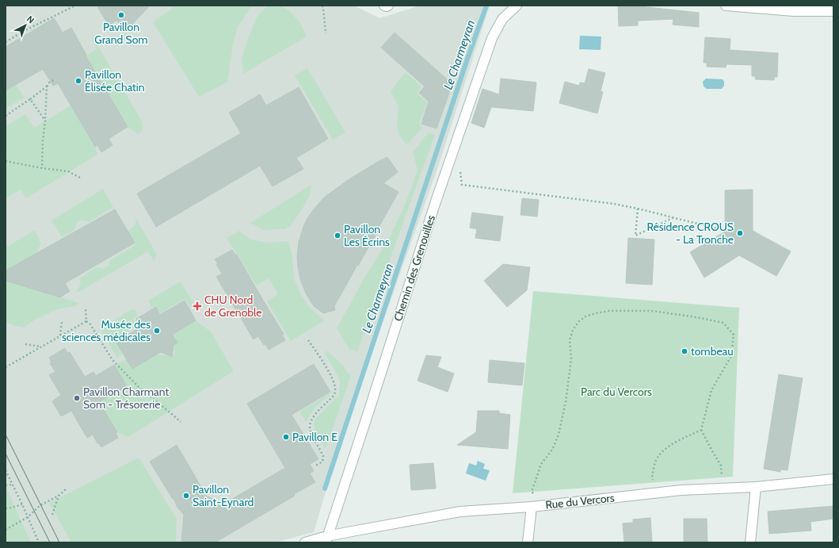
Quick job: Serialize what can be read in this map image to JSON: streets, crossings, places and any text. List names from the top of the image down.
{
  "streets": {
    "street": ["Chemin des Grenouilles", "Rue du Vercors"]
  },
  "crossings": [
    ["Chemin des Grenouilles", "Rue du Vercors"]
  ],
  "water": ["Le Charmeyran"],
  "parks": ["Parc du Vercors"],
  "places": {
    "other": [
      "Pavillon Grand Som",
      "Pavillon Élisée Chatin",
      "Résidence CROUS - La Tronche",
      "Pavillon Les Écrins",
      "Musée des sciences médicales",
      "tombeau",
      "Pavillon Charmant Som - Trésorerie",
      "Pavillon E",
      "Pavillon Saint-Eynard"
    ],
    "health": ["CHU Nord de Grenoble"]
  },
  "north": "top right"
}
